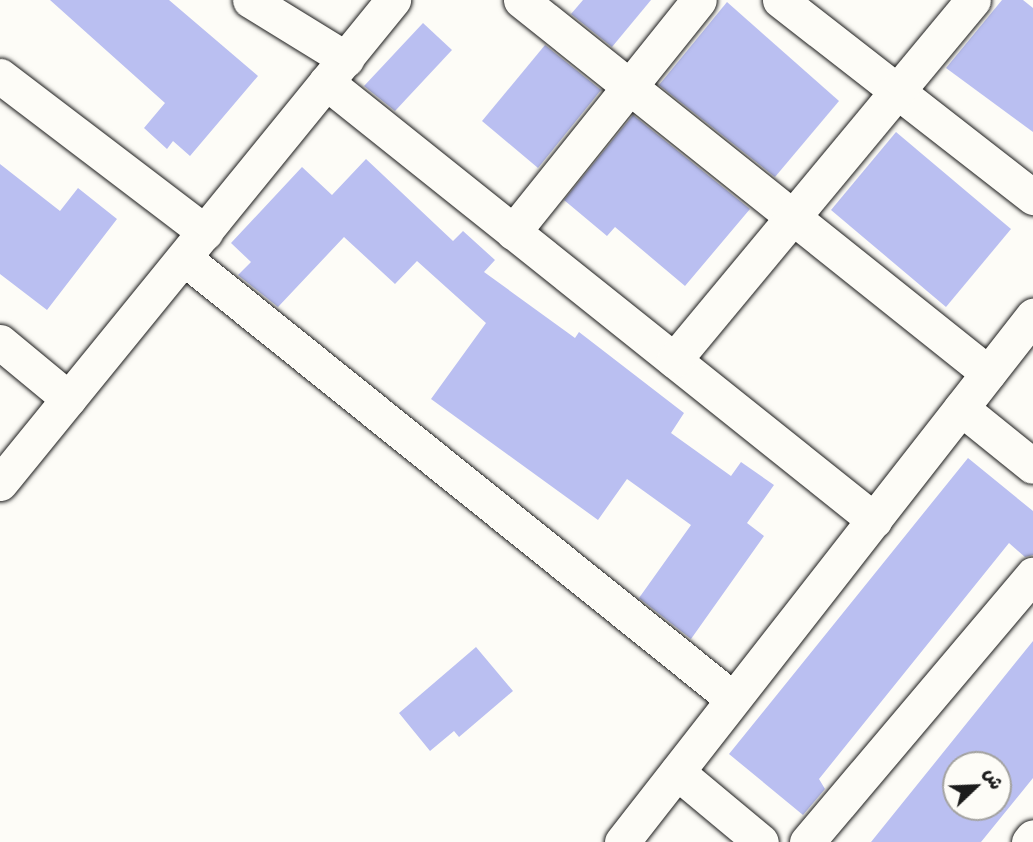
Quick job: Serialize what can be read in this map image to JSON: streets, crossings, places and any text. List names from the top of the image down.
{
  "north": "top right"
}
